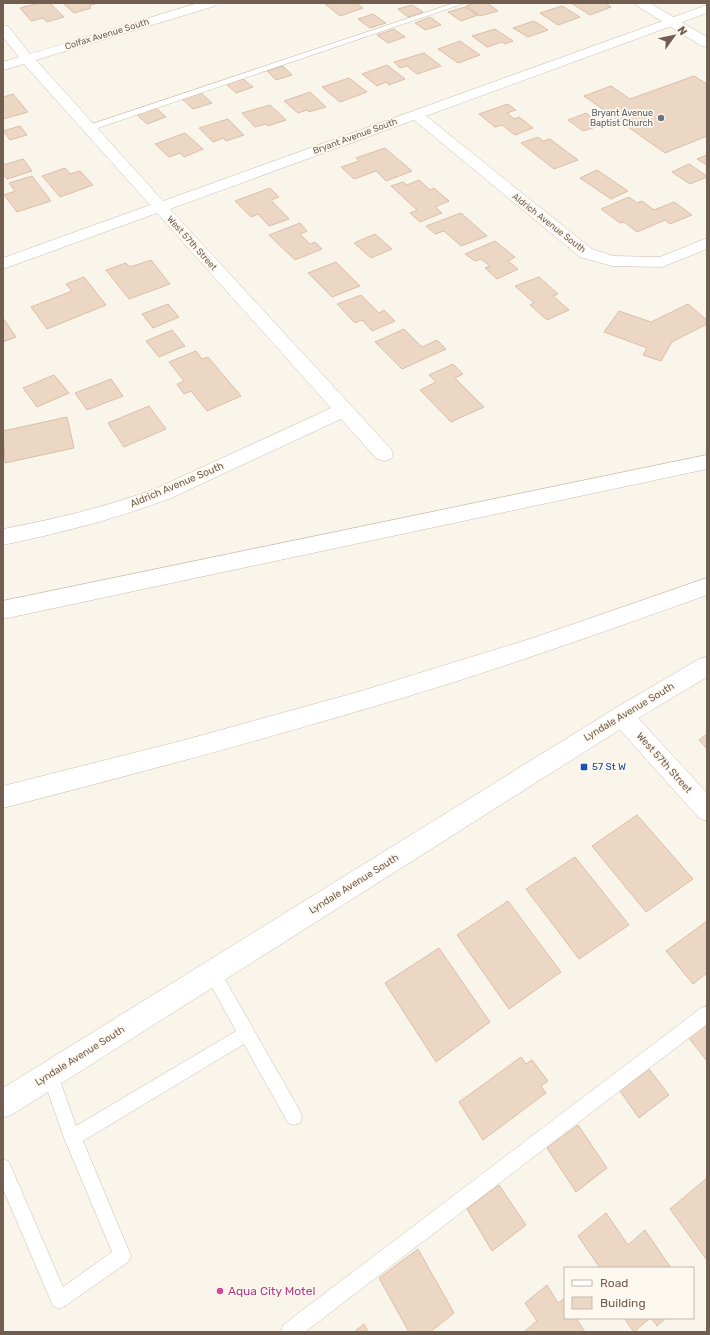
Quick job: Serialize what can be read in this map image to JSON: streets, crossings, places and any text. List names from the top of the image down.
{
  "streets": {
    "street": [
      "Colfax Avenue South",
      "Bryant Avenue South",
      "Aldrich Avenue South",
      "West 57th Street",
      "Lyndale Avenue South"
    ]
  },
  "crossings": [
    ["Colfax Avenue South", "West 57th Street"],
    ["Bryant Avenue South", "Aldrich Avenue South"],
    ["Bryant Avenue South", "West 57th Street"],
    ["Aldrich Avenue South", "West 57th Street"],
    ["West 57th Street", "Lyndale Avenue South"]
  ],
  "places": {
    "other": ["Bryant Avenue Baptist Church", "Aqua City Motel"],
    "transit": ["57 St W"]
  },
  "legend": ["Road", "Building"],
  "north": "top right"
}
